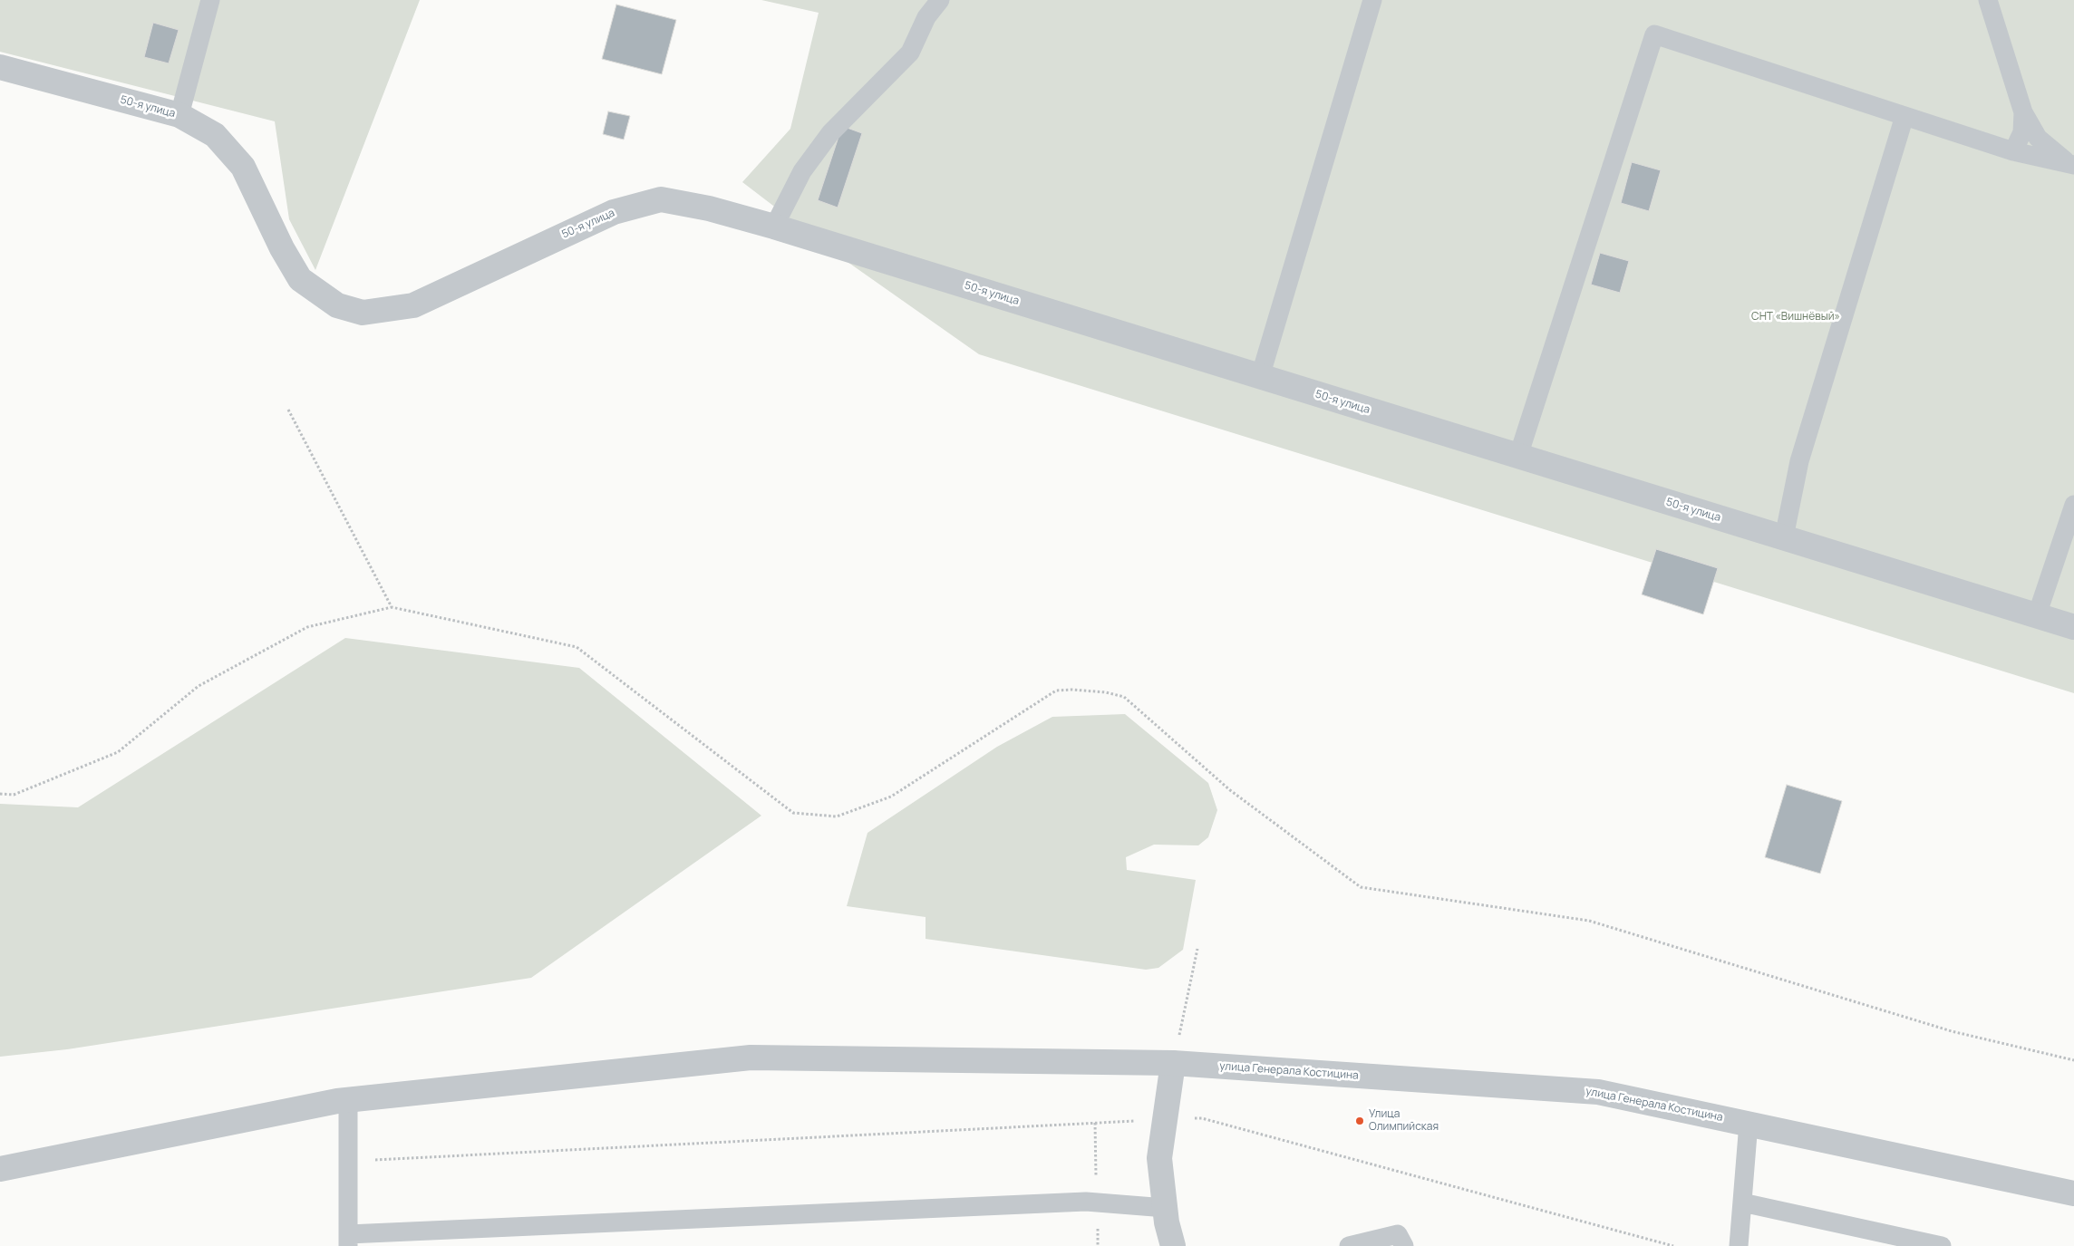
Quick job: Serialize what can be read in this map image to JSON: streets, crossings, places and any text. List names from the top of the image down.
{
  "streets": {
    "street": ["50-я улица", "улица Генерала Костицина"]
  },
  "parks": ["СНТ «Вишнёвый»"],
  "places": ["Улица Олимпийская"]
}
